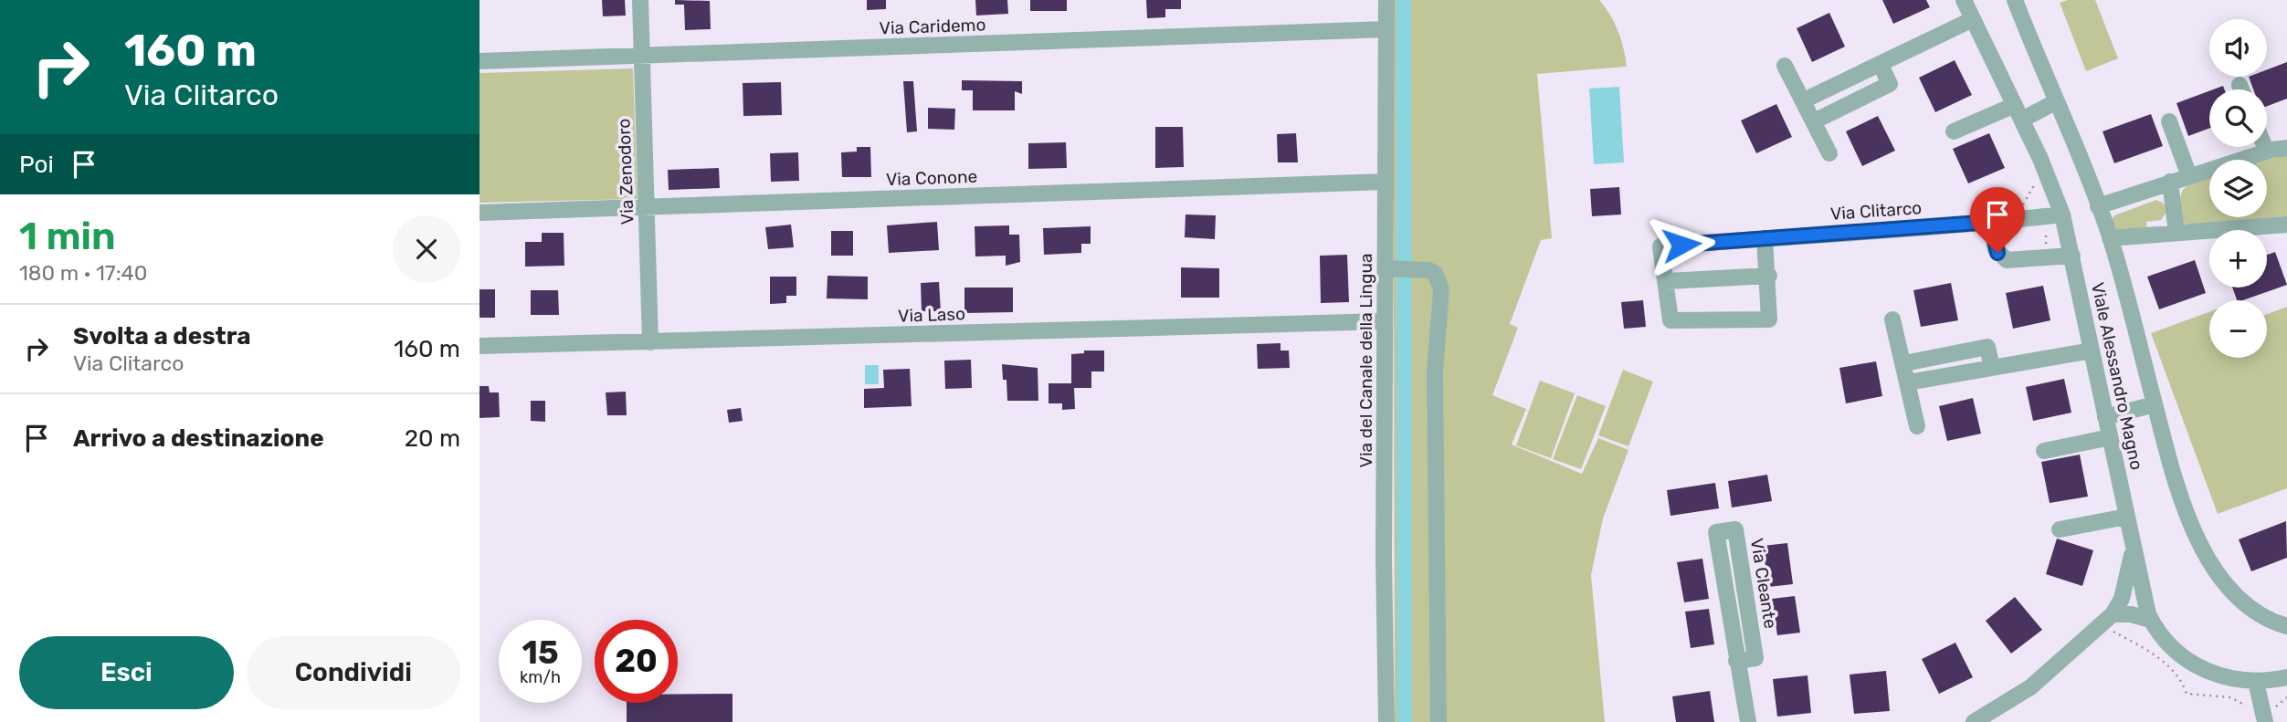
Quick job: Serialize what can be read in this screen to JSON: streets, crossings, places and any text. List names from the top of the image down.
{
  "streets": {
    "street": [
      "Via Caridemo",
      "Via Zenodoro",
      "Via Conone",
      "Via Clitarco",
      "Via Laso",
      "Via del Canale della Lingua",
      "Viale Alessandro Magno",
      "Via Cleante"
    ]
  },
  "crossings": [
    ["Via Caridemo", "Via Zenodoro"],
    ["Via Caridemo", "Via del Canale della Lingua"],
    ["Via Zenodoro", "Via Conone"],
    ["Via Zenodoro", "Via Laso"],
    ["Via Conone", "Via del Canale della Lingua"],
    ["Via Clitarco", "Viale Alessandro Magno"],
    ["Via Laso", "Via del Canale della Lingua"]
  ],
  "page": {
    "turn": ["160 m", "Via Clitarco"],
    "map_buttons": ["+", "−"],
    "then": "Poi",
    "heading": ["1 min", "180 m · 17:40"],
    "list": [
      {
        "name": "Svolta a destra",
        "note": "Via Clitarco",
        "value": "160 m"
      },
      {
        "name": "Arrivo a destinazione",
        "value": "20 m"
      }
    ],
    "speed": "15 km/h",
    "limit": "20",
    "buttons": ["Esci", "Condividi"]
  }
}
